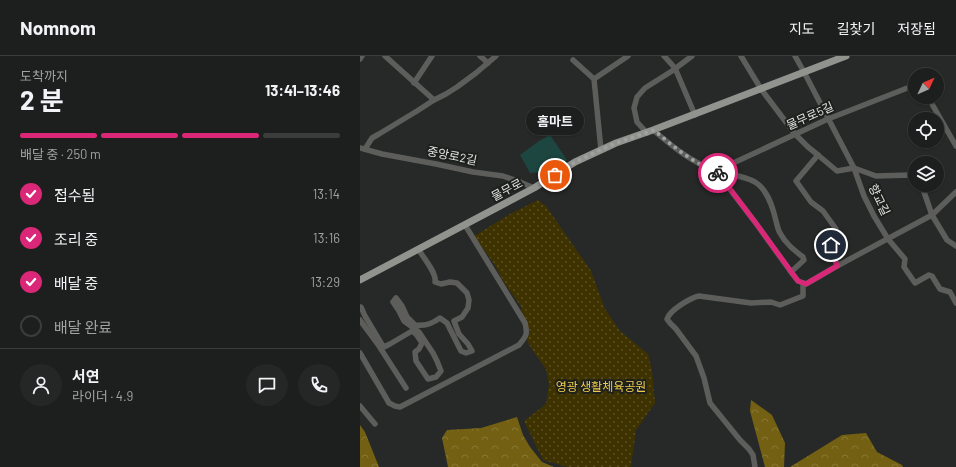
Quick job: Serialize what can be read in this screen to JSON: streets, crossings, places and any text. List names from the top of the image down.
{
  "streets": {
    "main road": ["물무로"],
    "street": ["물무로5길", "중앙로2길", "향교길"]
  },
  "crossings": [
    ["물무로5길", "향교길"],
    ["중앙로2길", "물무로"],
    ["물무로", "향교길"]
  ],
  "parks": ["영광 생활체육공원"],
  "places": ["홈마트"],
  "north": "top right",
  "page": {
    "header": "Nomnom",
    "nav": ["지도", "길찾기", "저장됨"],
    "heading": ["2 분", "도착까지", "13:41–13:46"],
    "panel": ["서연", "라이더 · 4.9"],
    "bubble": "홈마트",
    "bar": "배달 중 · 250 m",
    "list": [
      ["접수됨", "13:14"],
      ["조리 중", "13:16"],
      ["배달 중", "13:29"],
      "배달 완료"
    ]
  }
}
